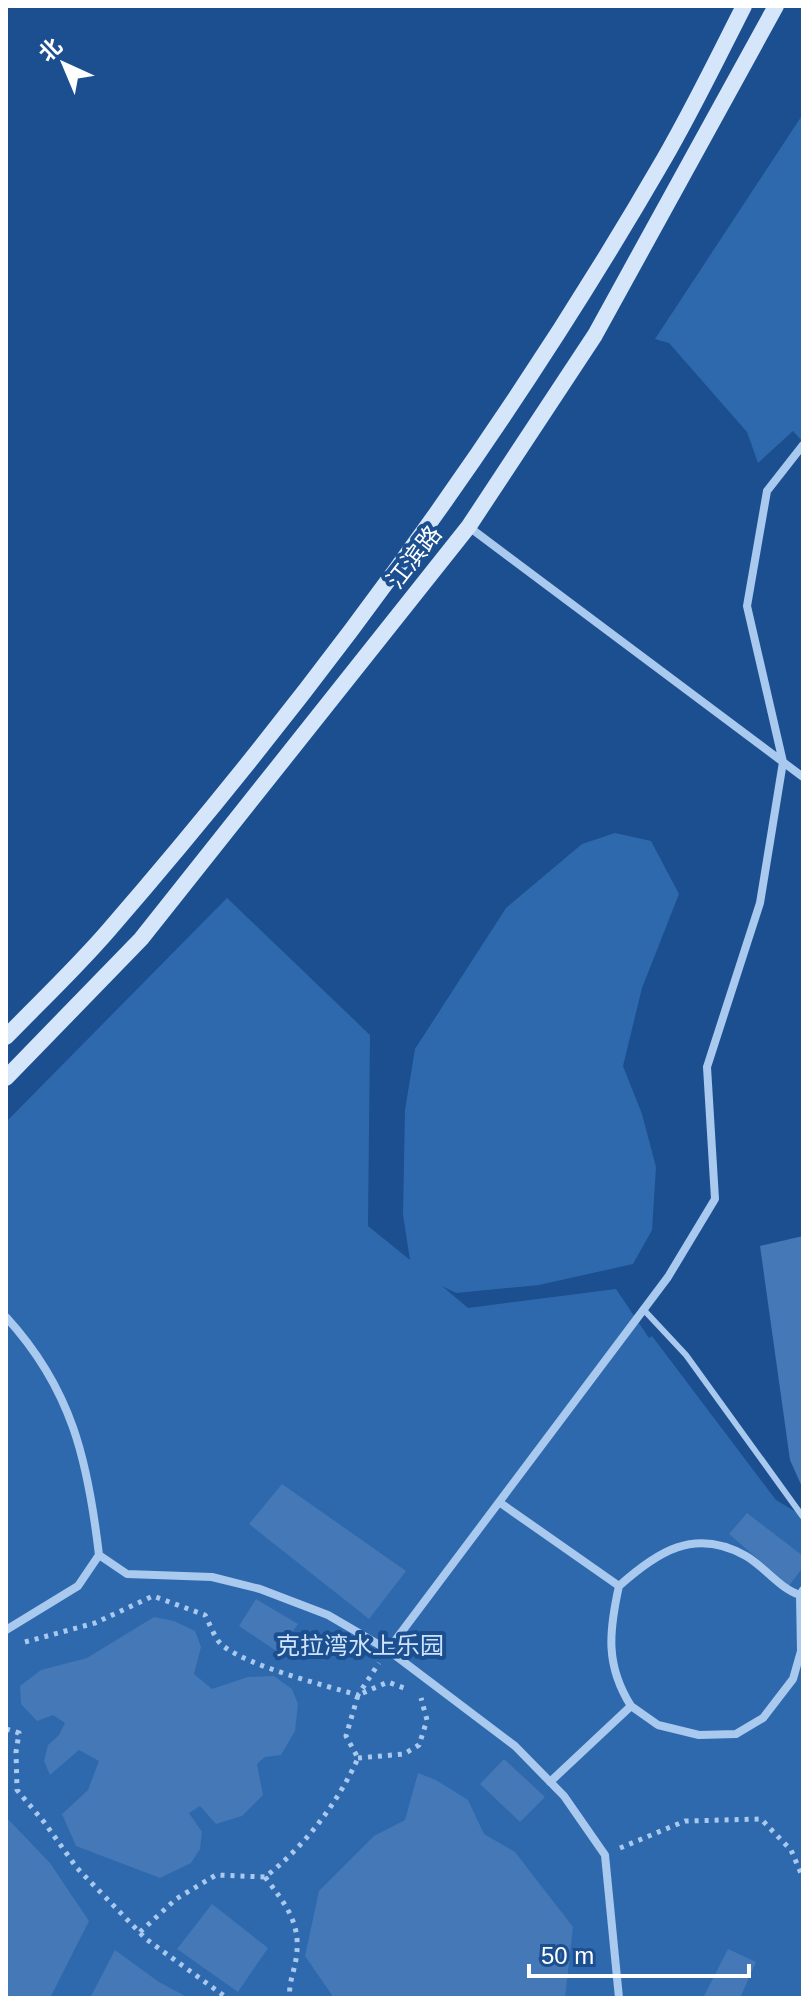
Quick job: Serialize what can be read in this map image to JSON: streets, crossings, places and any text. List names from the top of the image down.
{
  "streets": {
    "main road": ["江滨路"]
  },
  "parks": ["克拉湾水上乐园"],
  "scale_bar": "50 m",
  "north": "top left"
}
